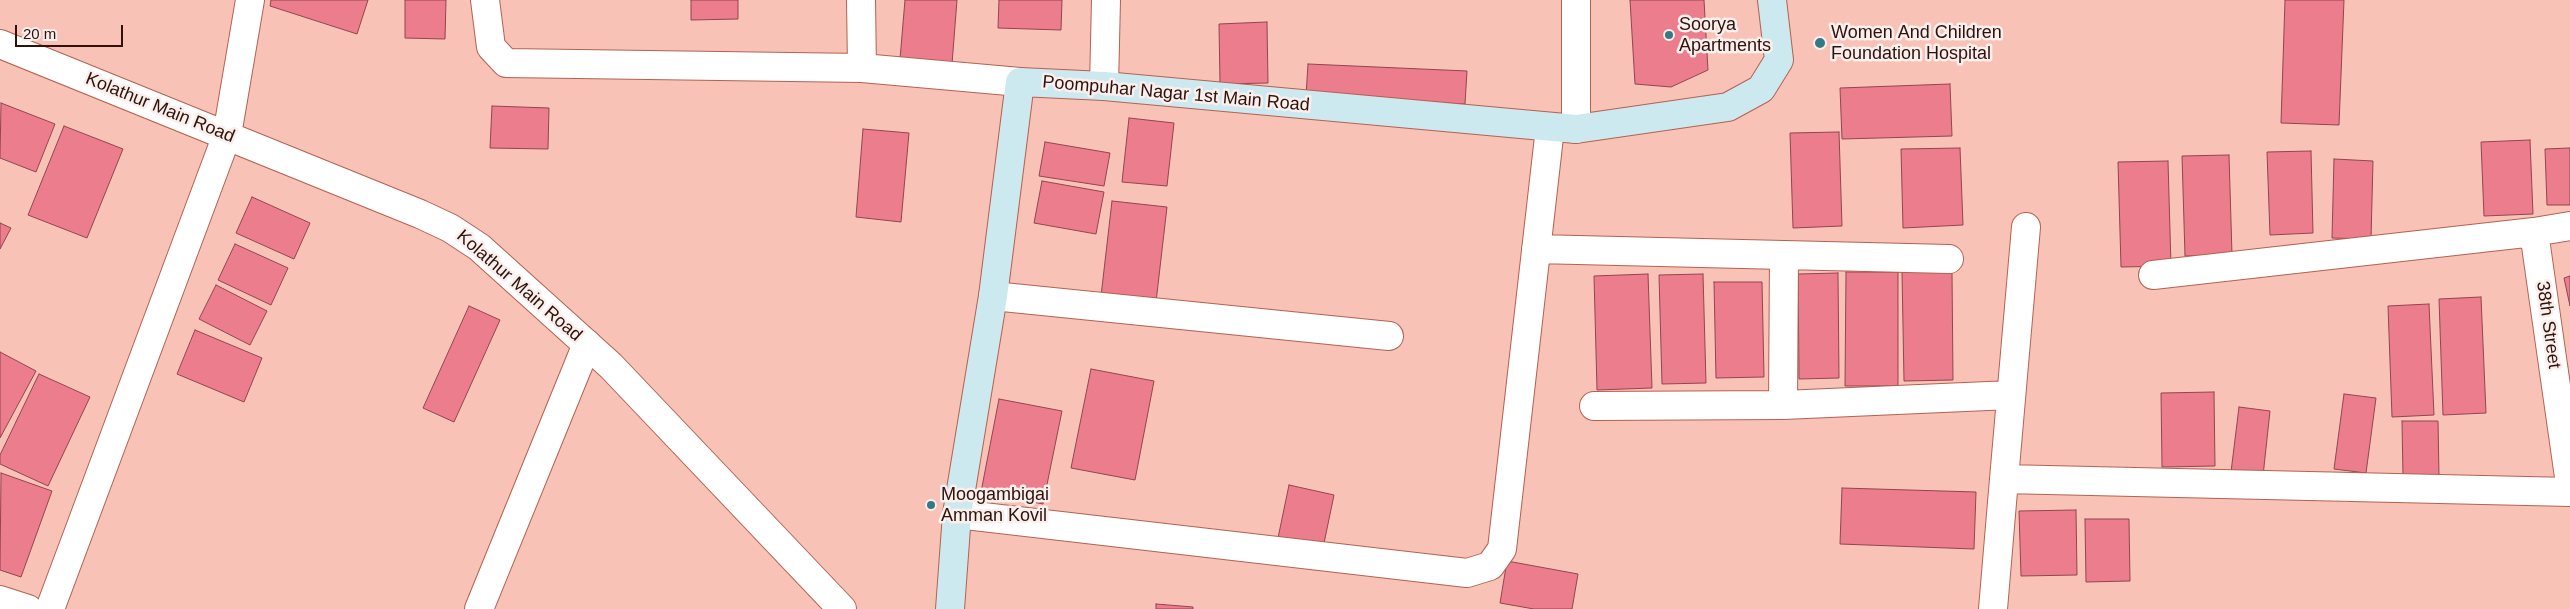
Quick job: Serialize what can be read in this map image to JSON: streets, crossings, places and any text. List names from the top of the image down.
{
  "streets": {
    "main road": ["Poompuhar Nagar 1st Main Road"],
    "street": ["Kolathur Main Road", "38th Street"]
  },
  "places": ["Soorya Apartments", "Women And Children Foundation Hospital", "Moogambigai Amman Kovil"],
  "scale_bar": "20 m"
}
